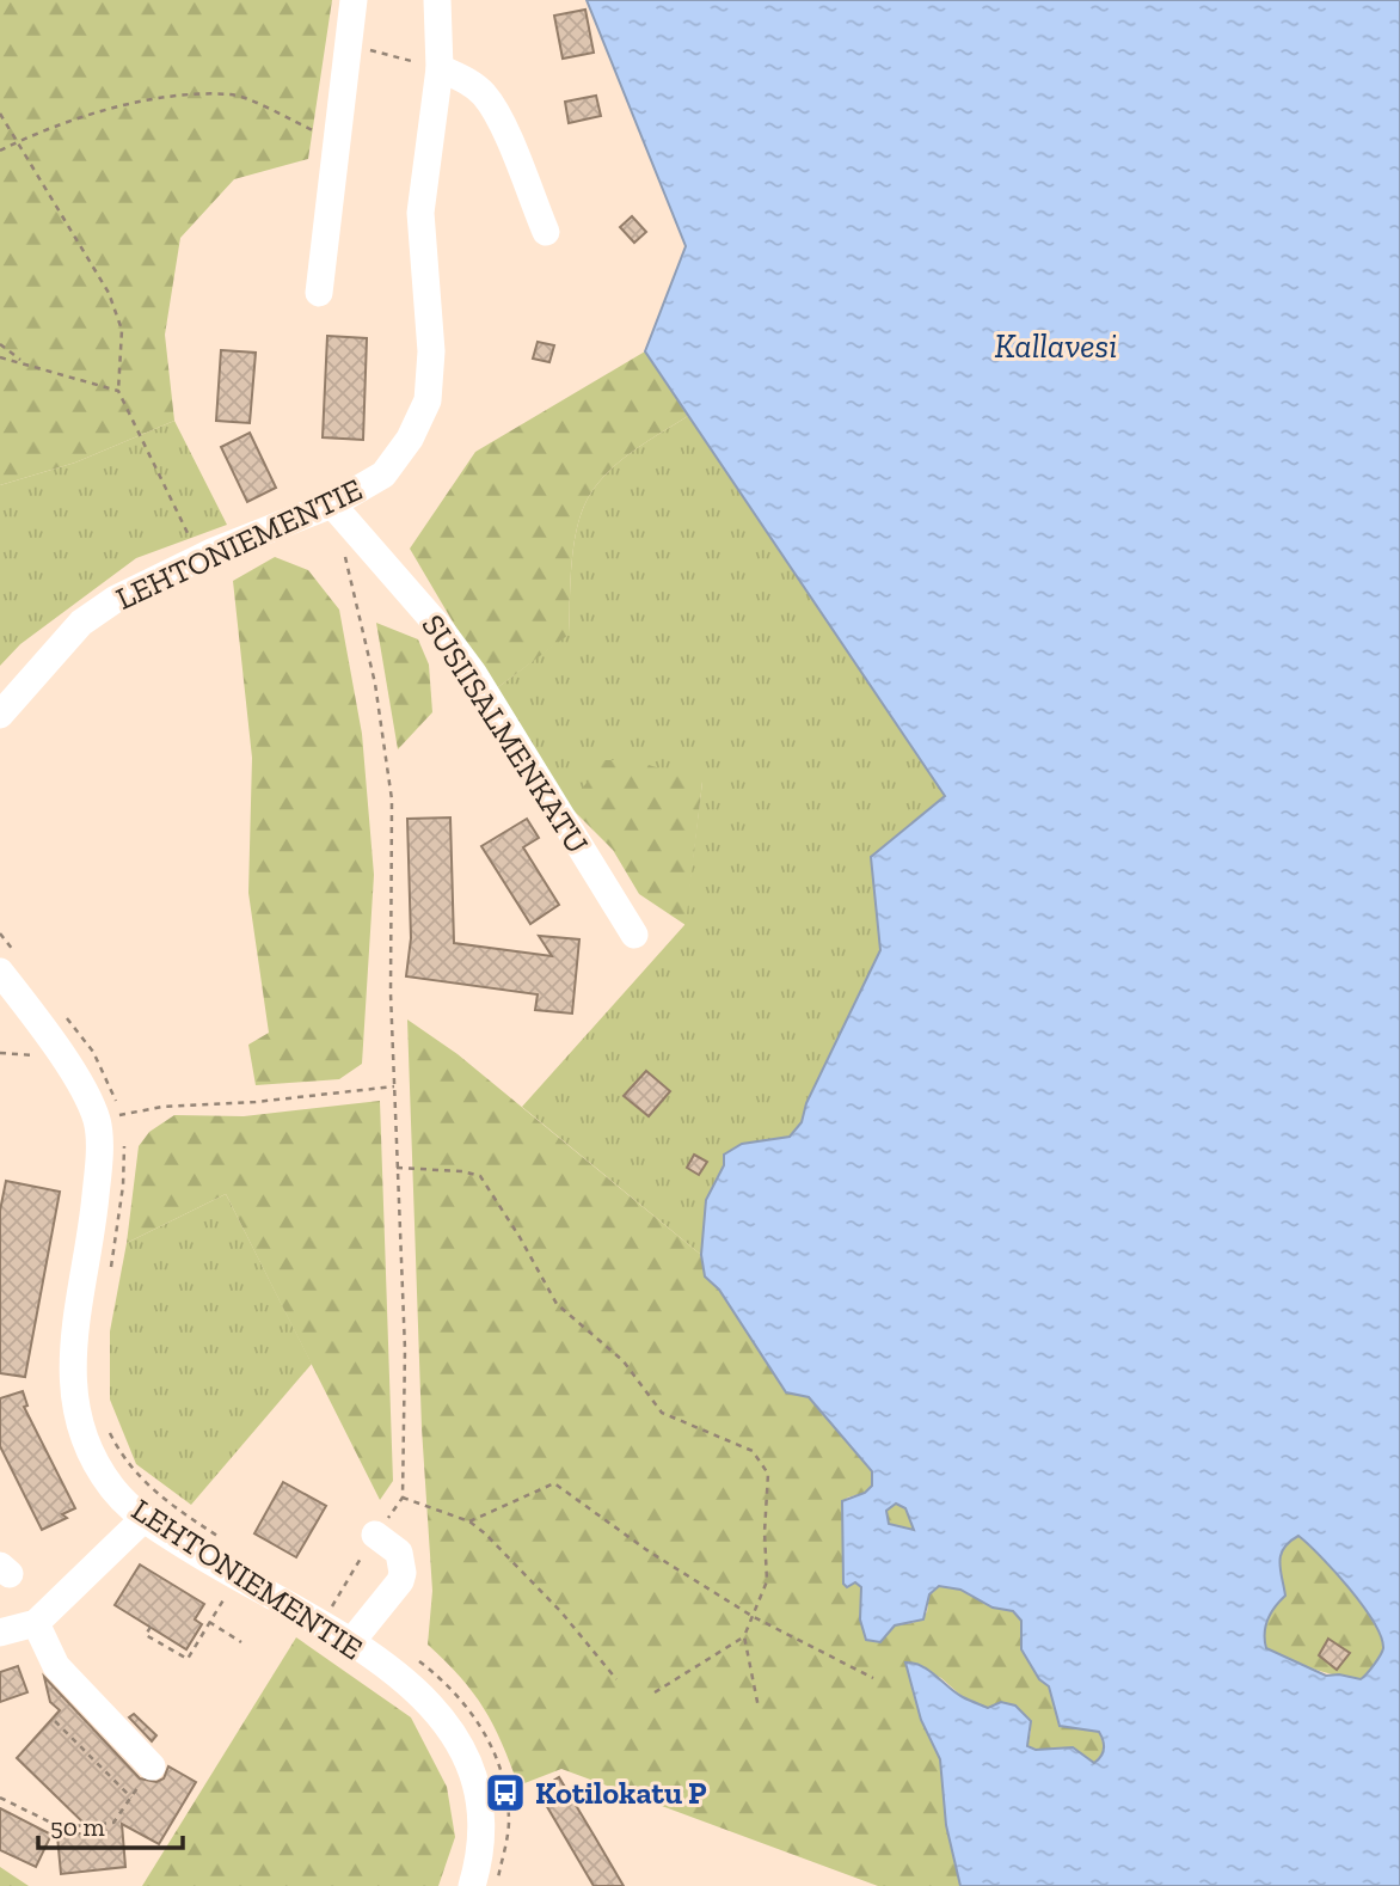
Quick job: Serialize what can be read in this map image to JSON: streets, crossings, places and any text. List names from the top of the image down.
{
  "streets": {
    "street": ["LEHTONIEMENTIE", "SUSIISALMENKATU"]
  },
  "crossings": [
    ["LEHTONIEMENTIE", "SUSIISALMENKATU"]
  ],
  "water": ["Kallavesi"],
  "places": {
    "bus stop": ["Kotilokatu P"]
  },
  "scale_bar": "50 m"
}
